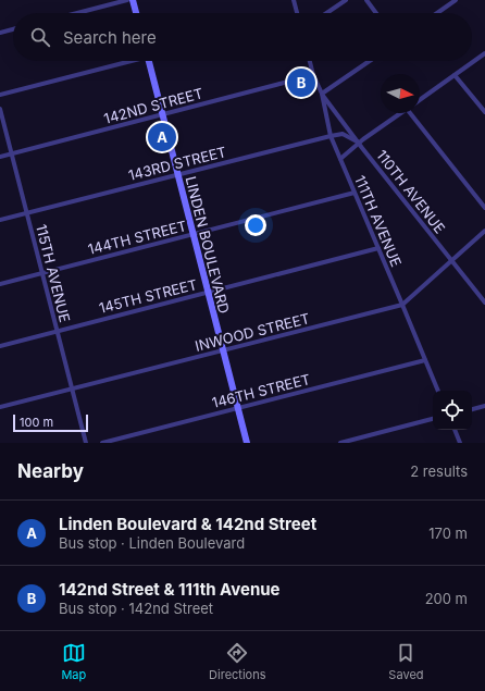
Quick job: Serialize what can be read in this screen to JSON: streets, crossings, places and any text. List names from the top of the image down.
{
  "streets": {
    "main road": ["LINDEN BOULEVARD"],
    "street": [
      "142ND STREET",
      "143RD STREET",
      "110TH AVENUE",
      "111TH AVENUE",
      "144TH STREET",
      "115TH AVENUE",
      "145TH STREET",
      "INWOOD STREET",
      "146TH STREET"
    ]
  },
  "crossings": [
    ["142ND STREET", "111TH AVENUE"],
    ["142ND STREET", "LINDEN BOULEVARD"],
    ["142ND STREET", "115TH AVENUE"],
    ["143RD STREET", "110TH AVENUE"],
    ["143RD STREET", "111TH AVENUE"],
    ["143RD STREET", "LINDEN BOULEVARD"],
    ["143RD STREET", "115TH AVENUE"],
    ["110TH AVENUE", "111TH AVENUE"],
    ["110TH AVENUE", "INWOOD STREET"],
    ["111TH AVENUE", "144TH STREET"],
    ["111TH AVENUE", "145TH STREET"],
    ["111TH AVENUE", "INWOOD STREET"],
    ["111TH AVENUE", "146TH STREET"],
    ["144TH STREET", "LINDEN BOULEVARD"],
    ["144TH STREET", "115TH AVENUE"],
    ["LINDEN BOULEVARD", "145TH STREET"],
    ["LINDEN BOULEVARD", "INWOOD STREET"],
    ["LINDEN BOULEVARD", "146TH STREET"],
    ["115TH AVENUE", "145TH STREET"],
    ["115TH AVENUE", "INWOOD STREET"]
  ],
  "scale_bar": "100 m",
  "north": "right",
  "page": {
    "search": "Search here",
    "pins": ["B", "A"],
    "scale": "100 m",
    "heading": ["Nearby", "2 results"],
    "list": [
      {
        "mark": "A",
        "name": "Linden Boulevard & 142nd Street",
        "note": "Bus stop · Linden Boulevard",
        "value": "170 m"
      },
      {
        "mark": "B",
        "name": "142nd Street & 111th Avenue",
        "note": "Bus stop · 142nd Street",
        "value": "200 m"
      }
    ],
    "nav": ["Map", "Directions", "Saved"]
  }
}
